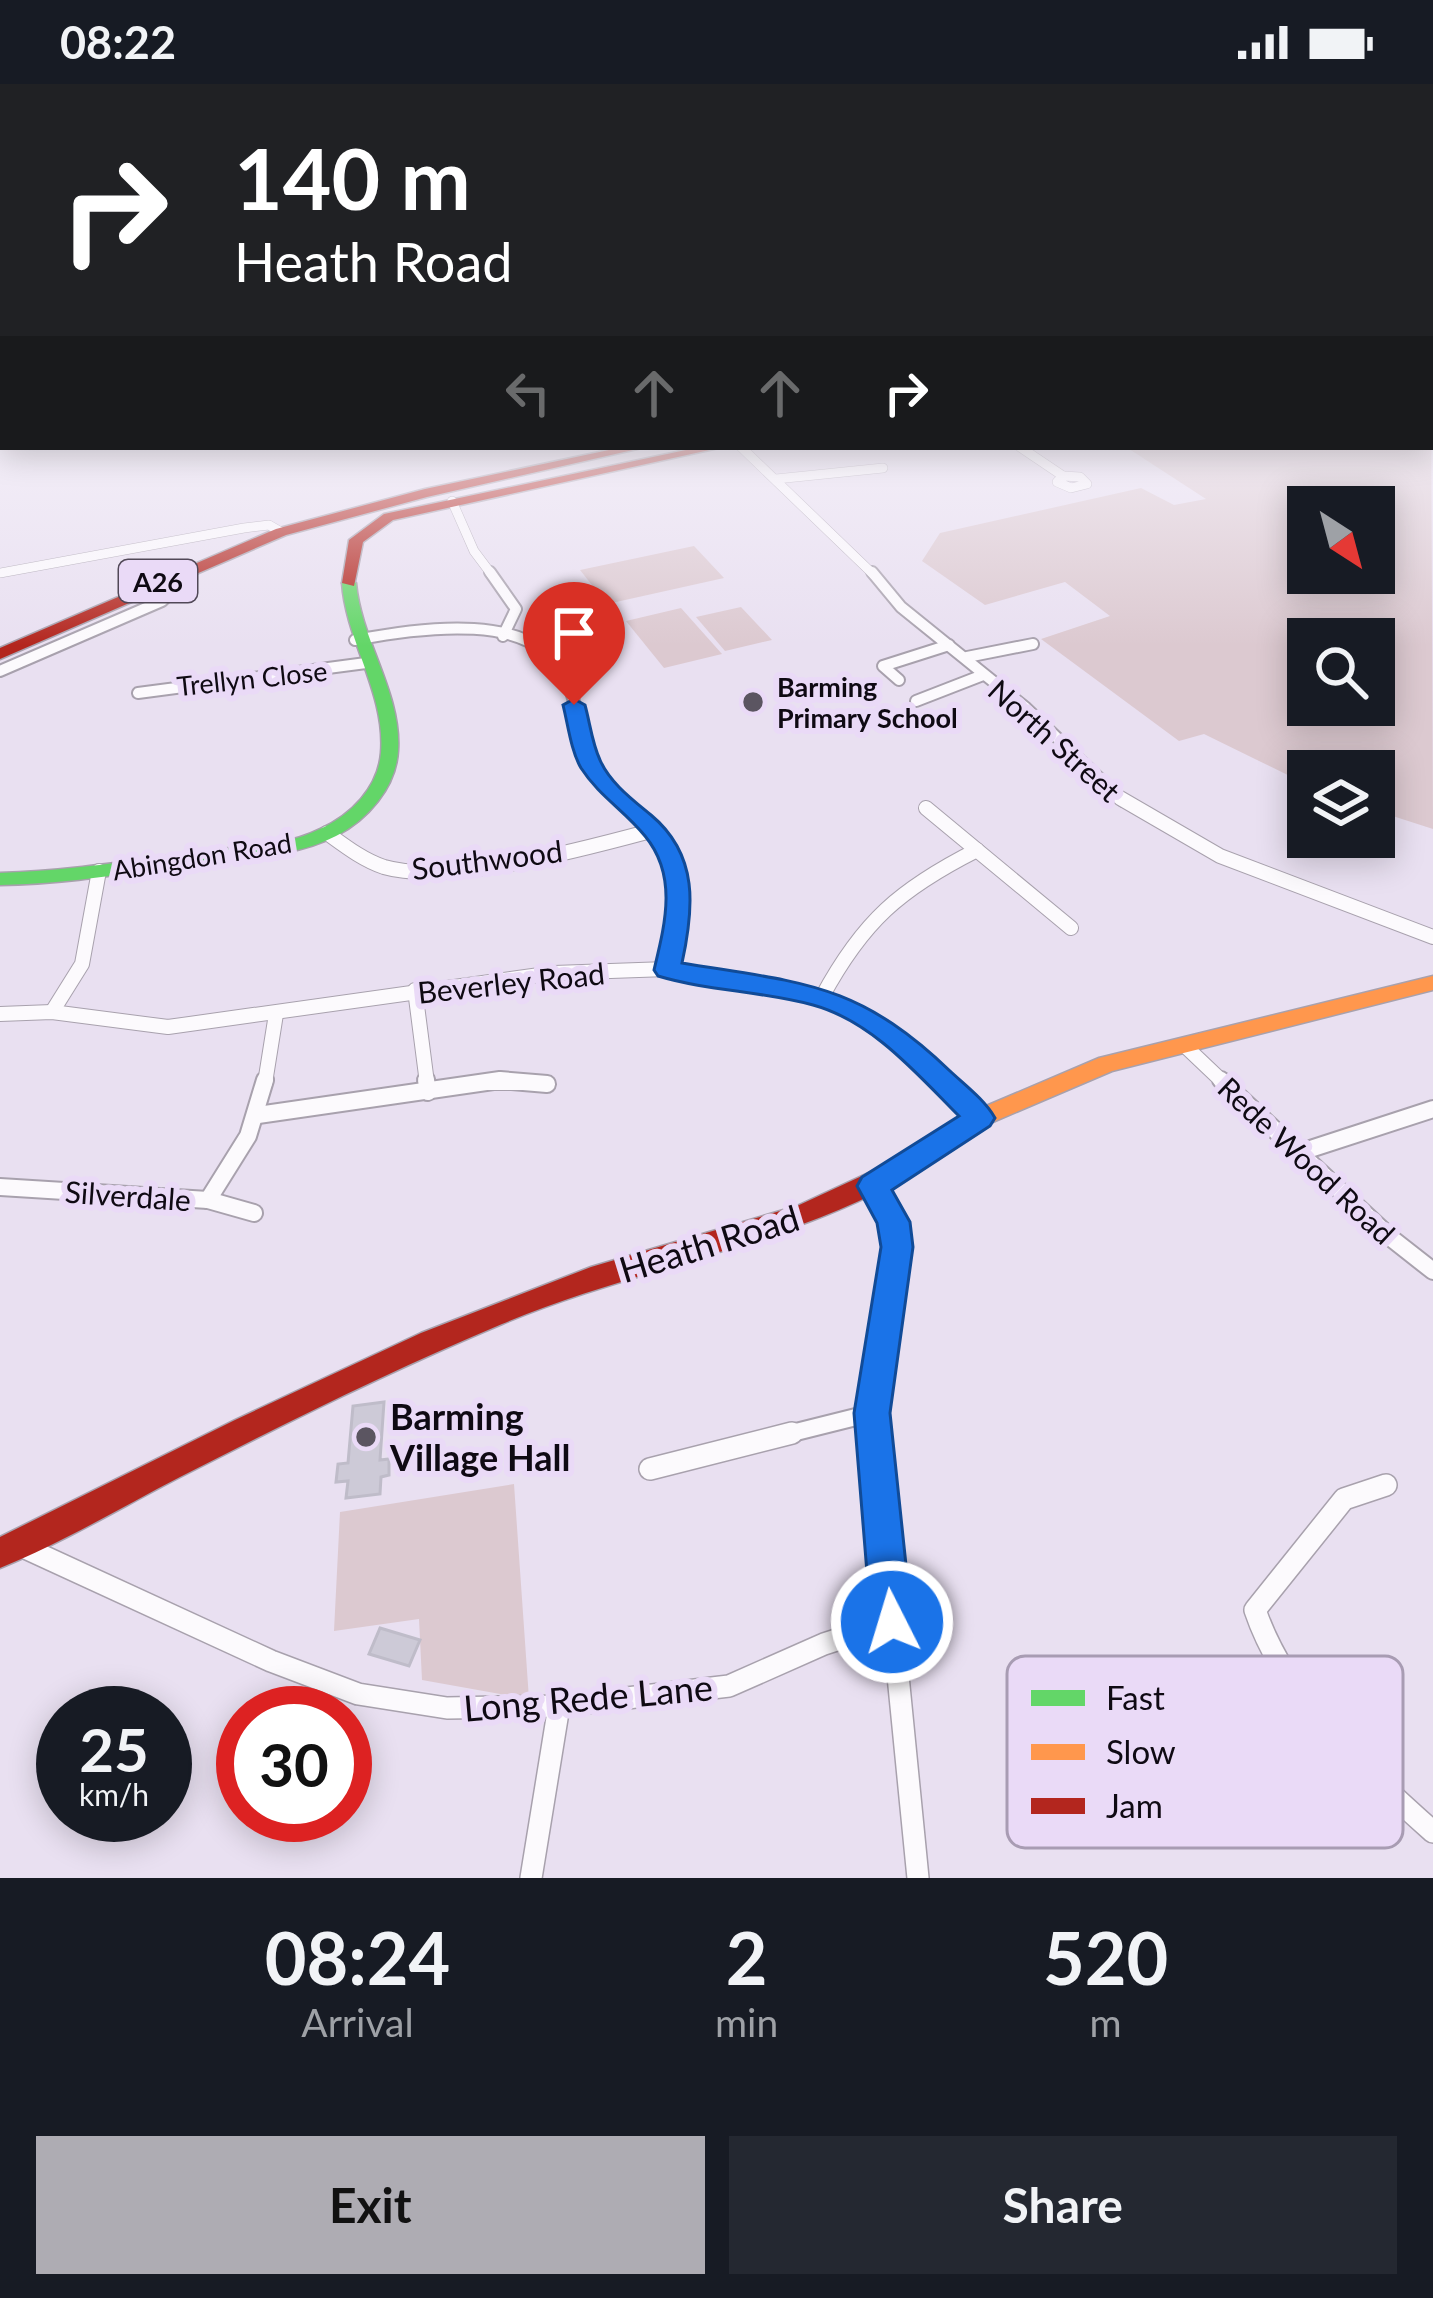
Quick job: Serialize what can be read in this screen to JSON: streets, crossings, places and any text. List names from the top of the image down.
{
  "streets": {
    "street": [
      "A26",
      "Trellyn Close",
      "North Street",
      "Abingdon Road",
      "Southwood",
      "Beverley Road",
      "Rede Wood Road",
      "Silverdale",
      "Heath Road",
      "Long Rede Lane"
    ]
  },
  "crossings": [
    ["A26", "Abingdon Road"],
    ["Trellyn Close", "Abingdon Road"],
    ["Abingdon Road", "Southwood"],
    ["Beverley Road", "Heath Road"],
    ["Rede Wood Road", "Heath Road"],
    ["Heath Road", "Long Rede Lane"]
  ],
  "places": ["Barming Primary School", "Barming Village Hall"],
  "legend": ["Fast", "Slow", "Jam"],
  "north": "bottom right",
  "page": {
    "status": "08:22",
    "turn": ["140 m", "Heath Road"],
    "speed": "25 km/h",
    "limit": "30",
    "eta": [
      "08:24",
      "Arrival",
      "2",
      "min",
      "520",
      "m"
    ],
    "buttons": ["Exit", "Share"]
  }
}
